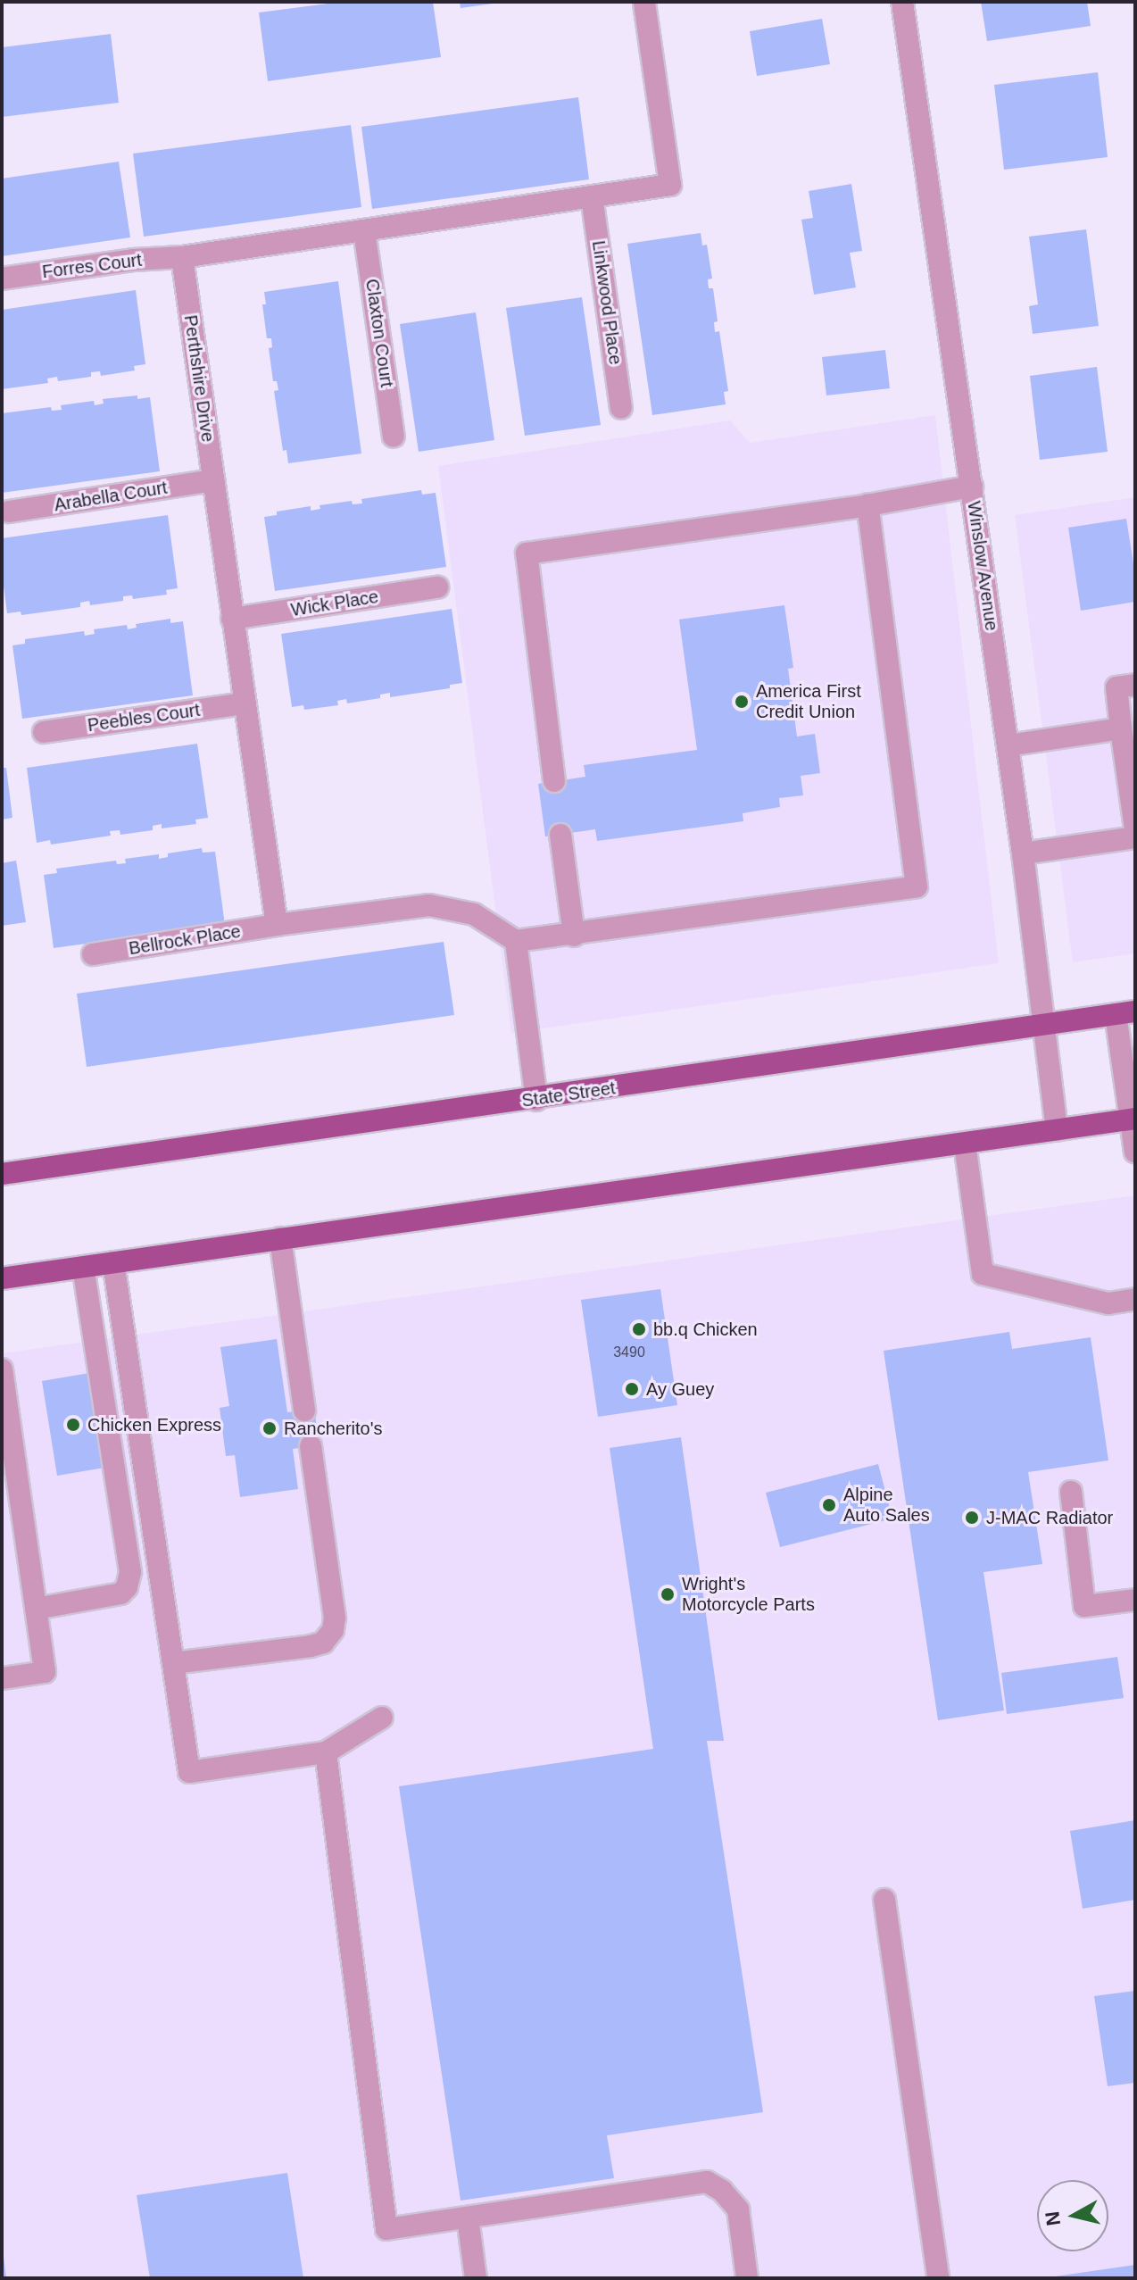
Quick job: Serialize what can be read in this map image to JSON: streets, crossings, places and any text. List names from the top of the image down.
{
  "streets": {
    "main road": ["State Street"],
    "street": [
      "Forres Court",
      "Linkwood Place",
      "Claxton Court",
      "Perthshire Drive",
      "Arabella Court",
      "Winslow Avenue",
      "Wick Place",
      "Peebles Court",
      "Bellrock Place"
    ]
  },
  "crossings": [
    ["Forres Court", "Perthshire Drive"],
    ["Perthshire Drive", "Arabella Court"],
    ["Perthshire Drive", "Wick Place"],
    ["Perthshire Drive", "Peebles Court"],
    ["Perthshire Drive", "Bellrock Place"],
    ["Winslow Avenue", "State Street"]
  ],
  "places": [
    "America First Credit Union",
    "bb.q Chicken",
    "Ay Guey",
    "Chicken Express",
    "Rancherito's",
    "Alpine Auto Sales",
    "J-MAC Radiator",
    "Wright's Motorcycle Parts"
  ],
  "house_numbers": ["3490"],
  "north": "left"
}
